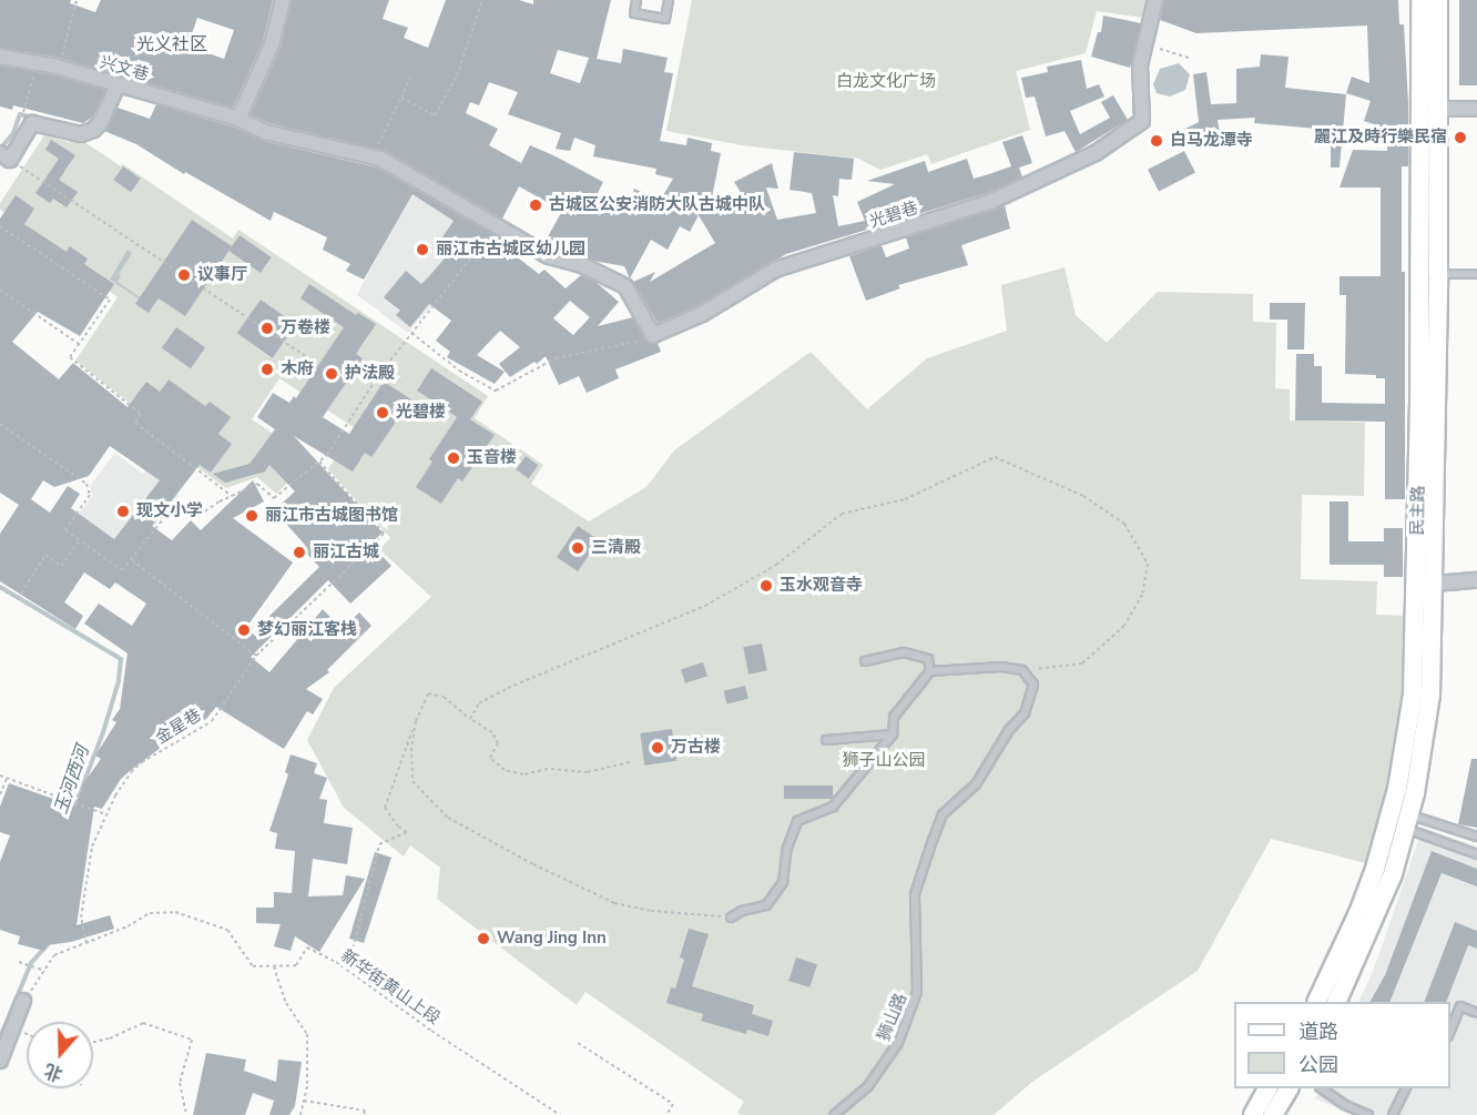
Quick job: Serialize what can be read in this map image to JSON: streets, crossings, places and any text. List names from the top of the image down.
{
  "streets": {
    "main road": ["民主路"],
    "street": ["兴文巷", "光碧巷"],
    "lane": ["狮山路"],
    "path": ["金星巷", "新华街黄山上段"]
  },
  "crossings": [
    ["兴文巷", "光碧巷"]
  ],
  "districts": ["光义社区"],
  "water": ["玉河西河"],
  "parks": ["白龙文化广场", "狮子山公园"],
  "places": [
    "麗江及時行樂民宿",
    "白马龙潭寺",
    "古城区公安消防大队古城中队",
    "丽江市古城区幼儿园",
    "议事厅",
    "万卷楼",
    "木府",
    "护法殿",
    "光碧楼",
    "玉音楼",
    "现文小学",
    "丽江市古城图书馆",
    "三清殿",
    "丽江古城",
    "玉水观音寺",
    "梦幻丽江客栈",
    "万古楼",
    "Wang Jing Inn"
  ],
  "legend": ["道路", "公园"],
  "north": "bottom"
}
